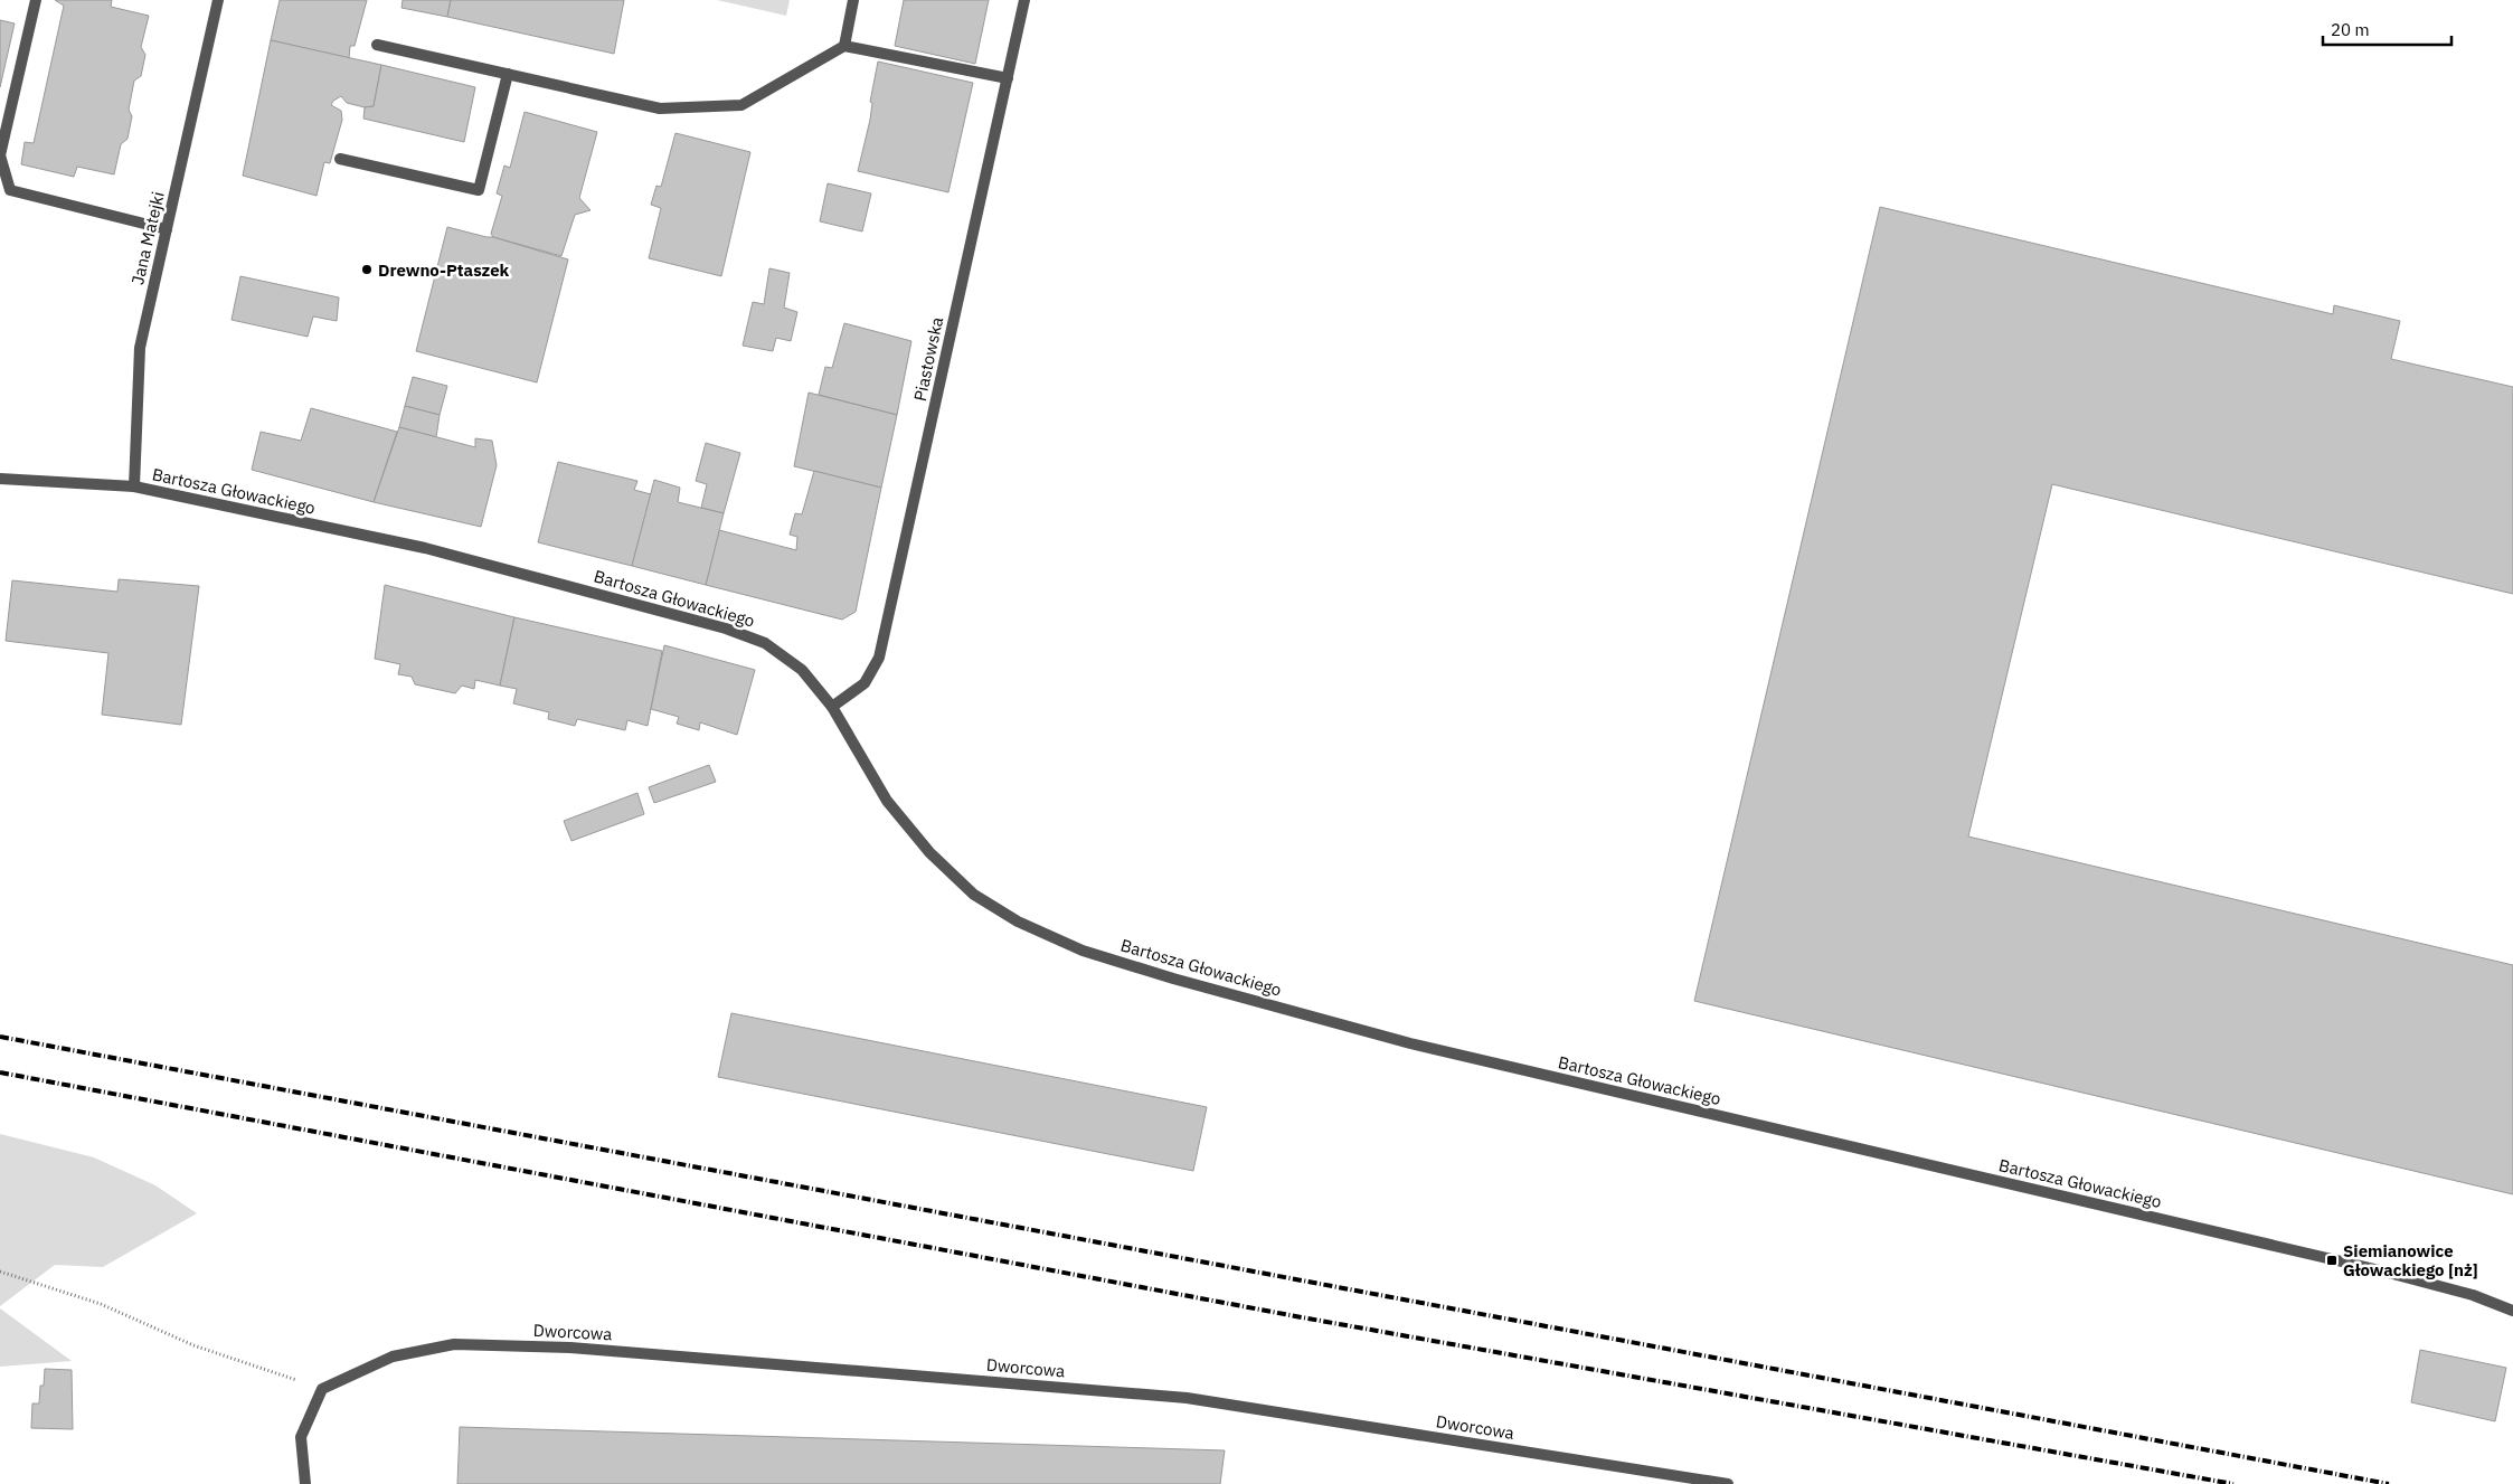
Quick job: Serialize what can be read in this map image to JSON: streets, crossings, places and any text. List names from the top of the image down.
{
  "streets": {
    "street": [
      "Jana Matejki",
      "Piastowska",
      "Bartosza Głowackiego",
      "Dworcowa"
    ]
  },
  "crossings": [
    ["Jana Matejki", "Bartosza Głowackiego"],
    ["Piastowska", "Bartosza Głowackiego"]
  ],
  "places": {
    "other": ["Drewno-Ptaszek"],
    "transit": ["Siemianowice Głowackiego [nż]"]
  },
  "scale_bar": "20 m"
}
